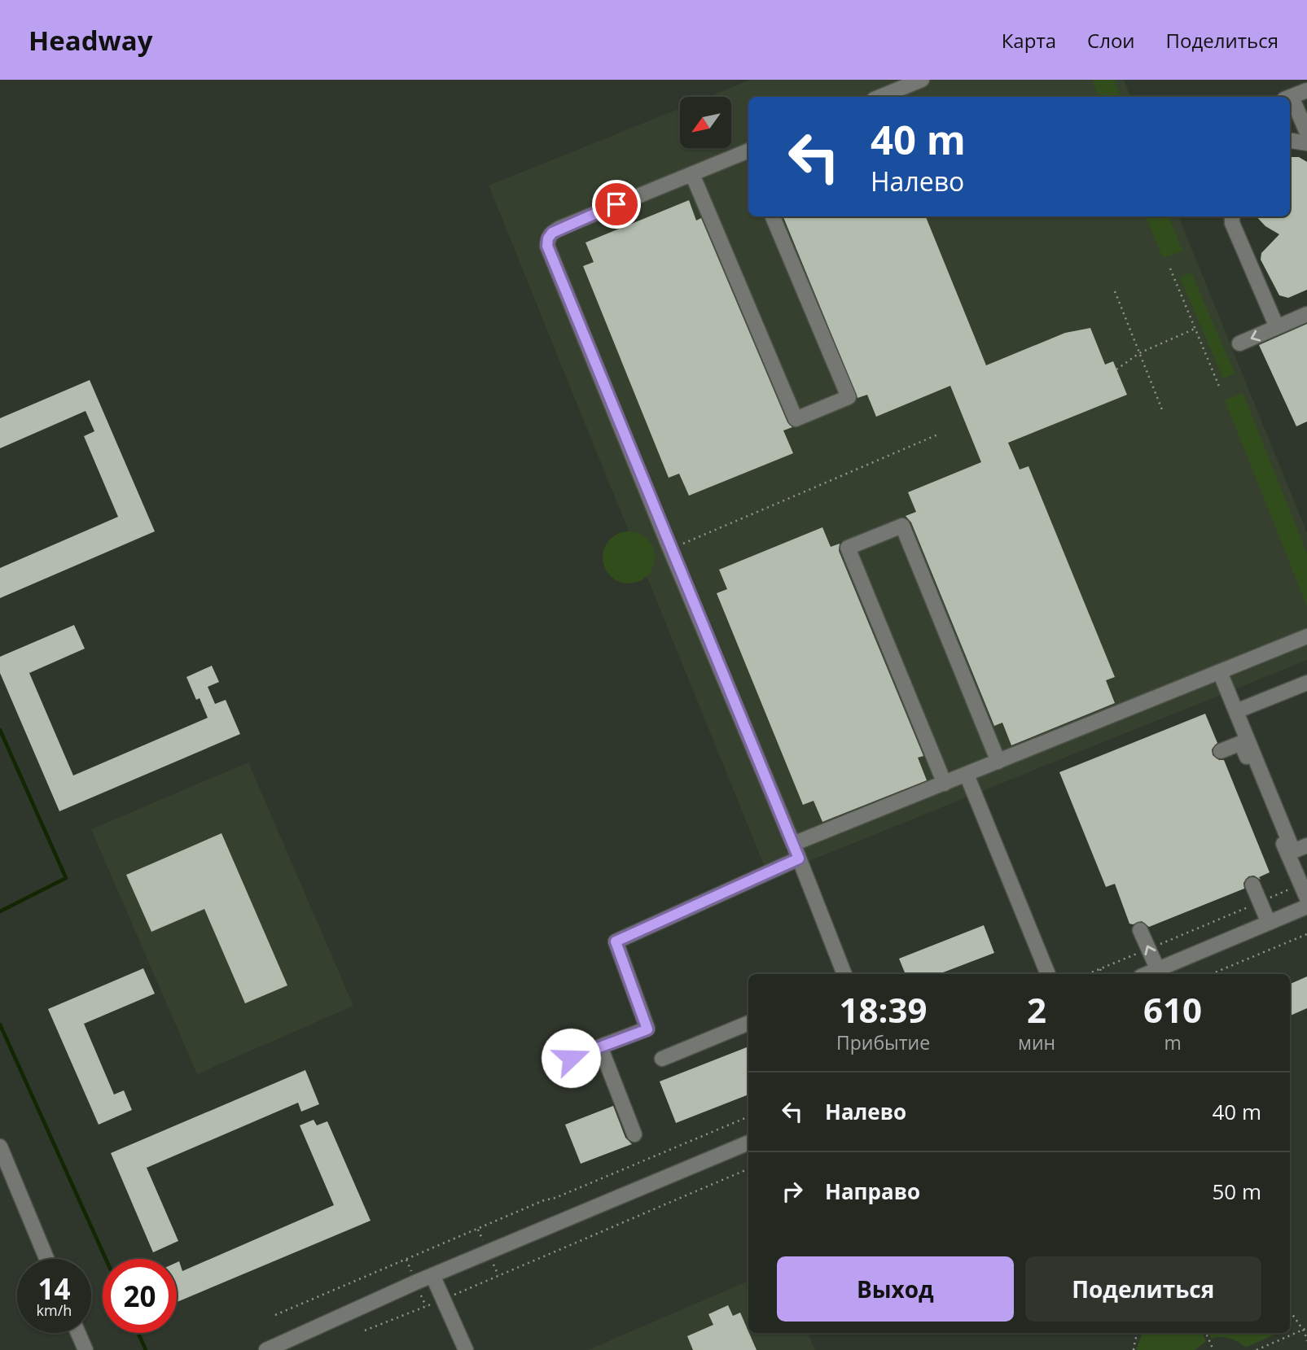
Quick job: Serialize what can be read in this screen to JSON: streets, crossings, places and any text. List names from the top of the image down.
{
  "north": "bottom left",
  "page": {
    "header": "Headway",
    "nav": ["Карта", "Слои", "Поделиться"],
    "turn": ["40 m", "Налево"],
    "eta": [
      "18:39",
      "Прибытие",
      "2",
      "мин",
      "610",
      "m"
    ],
    "list": [
      {
        "name": "Налево",
        "value": "40 m"
      },
      {
        "name": "Направо",
        "value": "50 m"
      }
    ],
    "buttons": ["Выход", "Поделиться"],
    "speed": "14 km/h",
    "limit": "20"
  }
}
